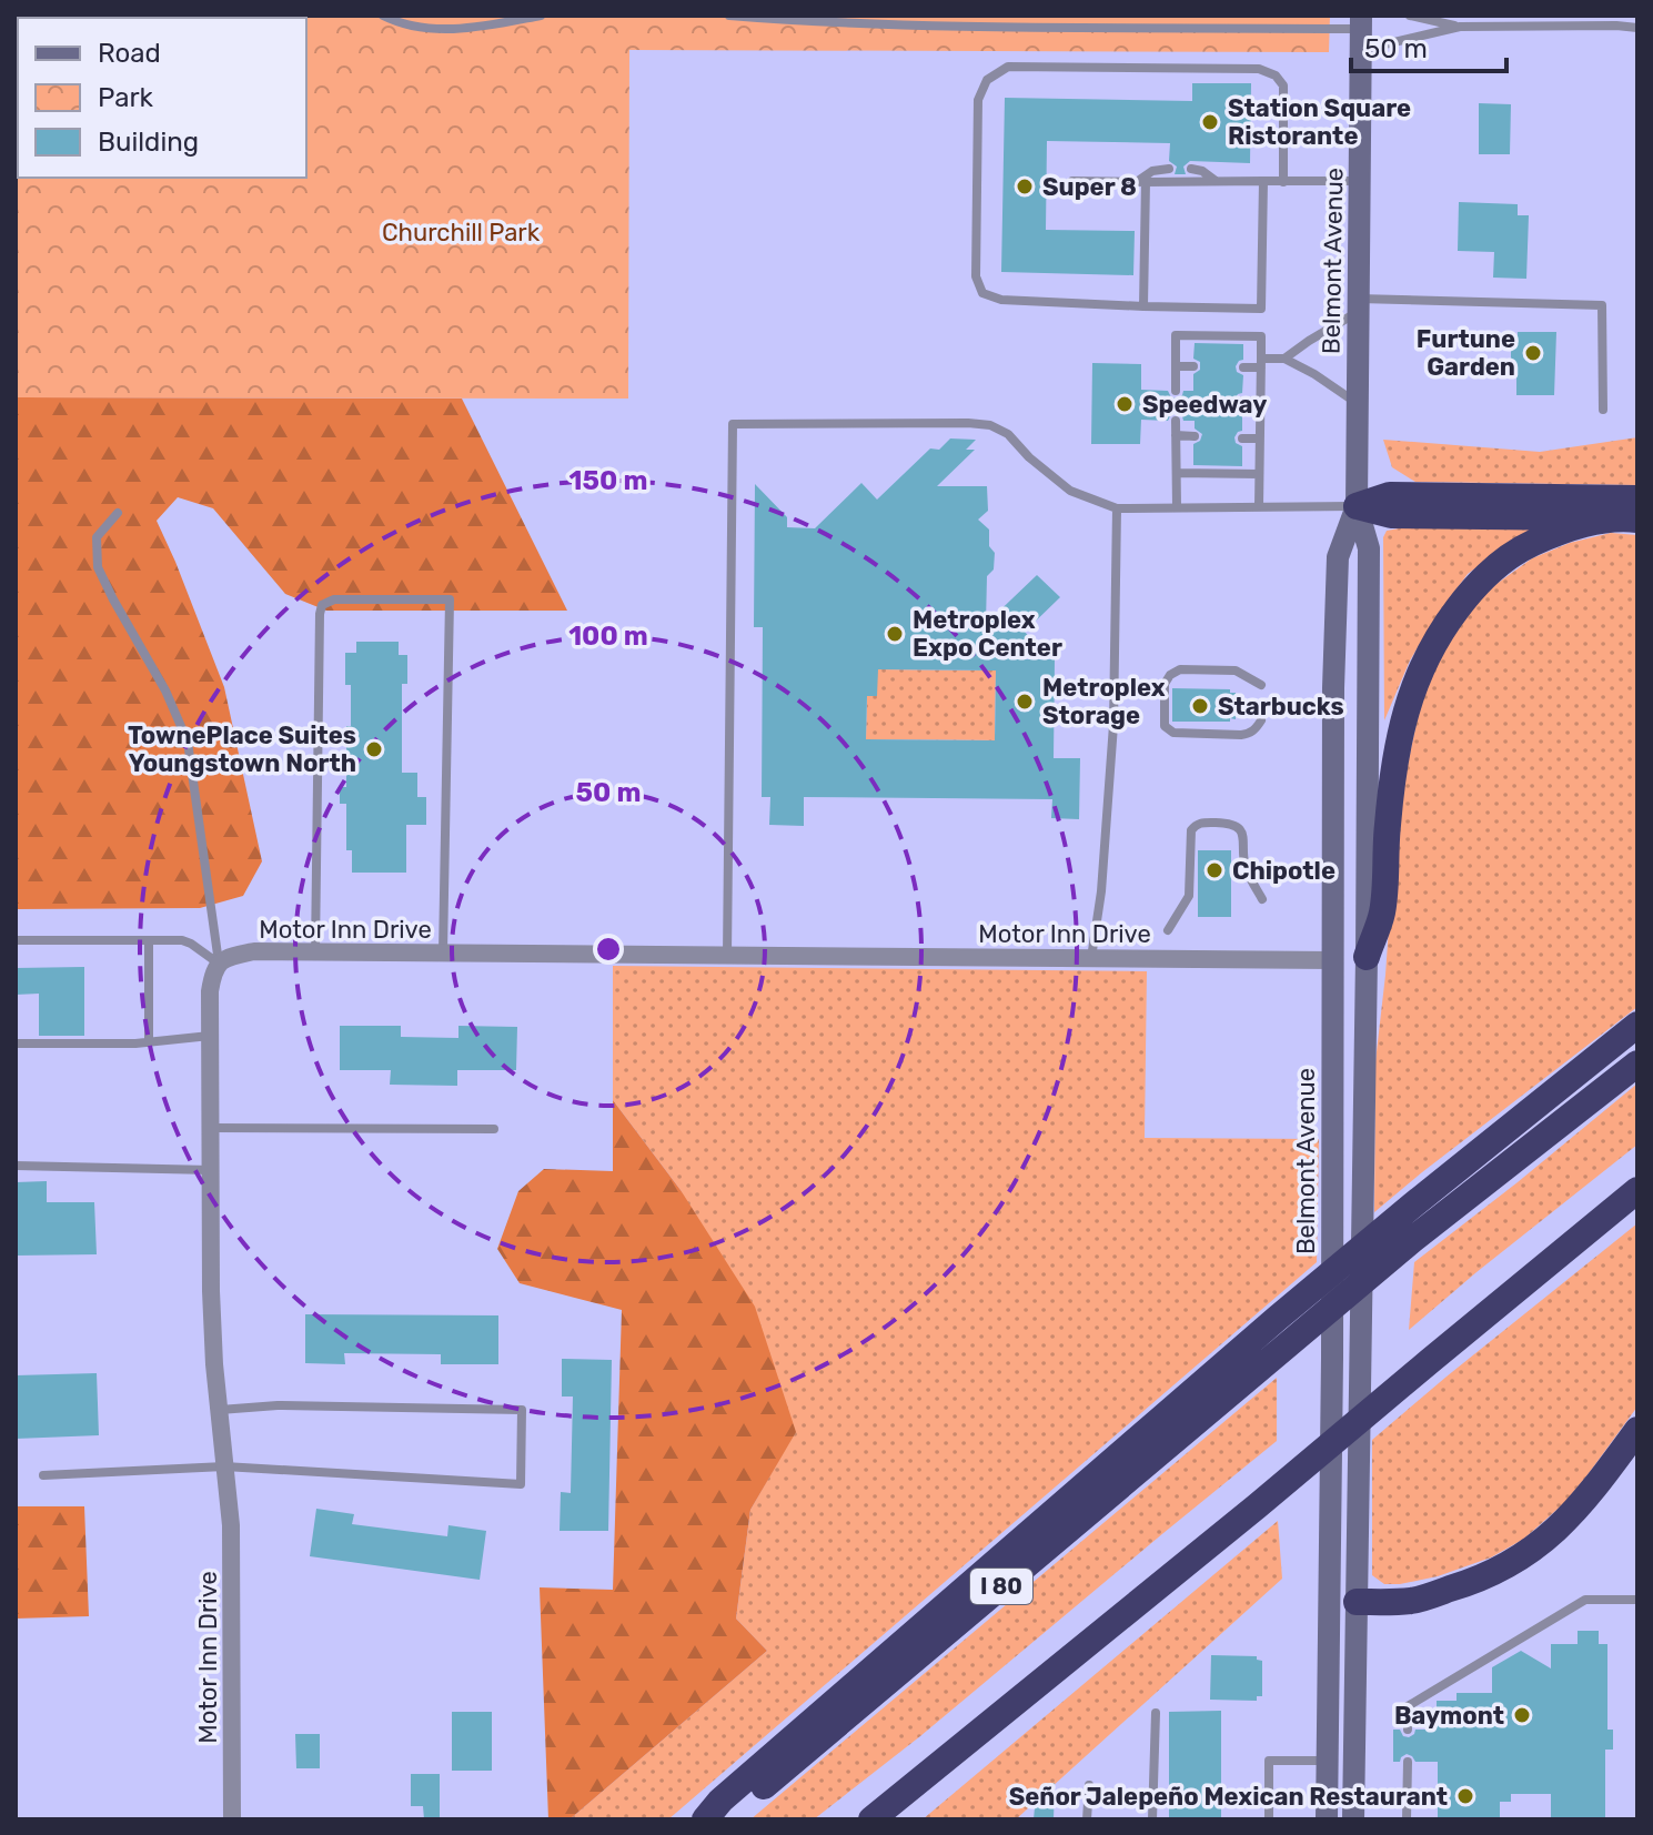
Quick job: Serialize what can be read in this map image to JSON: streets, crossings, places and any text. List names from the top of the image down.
{
  "streets": {
    "highway": ["I 80"],
    "main road": ["Belmont Avenue"],
    "street": ["Motor Inn Drive"]
  },
  "crossings": [
    ["Belmont Avenue", "Motor Inn Drive"]
  ],
  "parks": ["Churchill Park"],
  "places": [
    "Station Square Ristorante",
    "Super 8",
    "Furtune Garden",
    "Speedway",
    "Metroplex Expo Center",
    "Metroplex Storage",
    "Starbucks",
    "TownePlace Suites Youngstown North",
    "Chipotle",
    "Baymont",
    "Señor Jalepeño Mexican Restaurant"
  ],
  "legend": ["Road", "Park", "Building"],
  "scale_bar": "50 m",
  "rings": ["150 m", "100 m", "50 m"]
}
